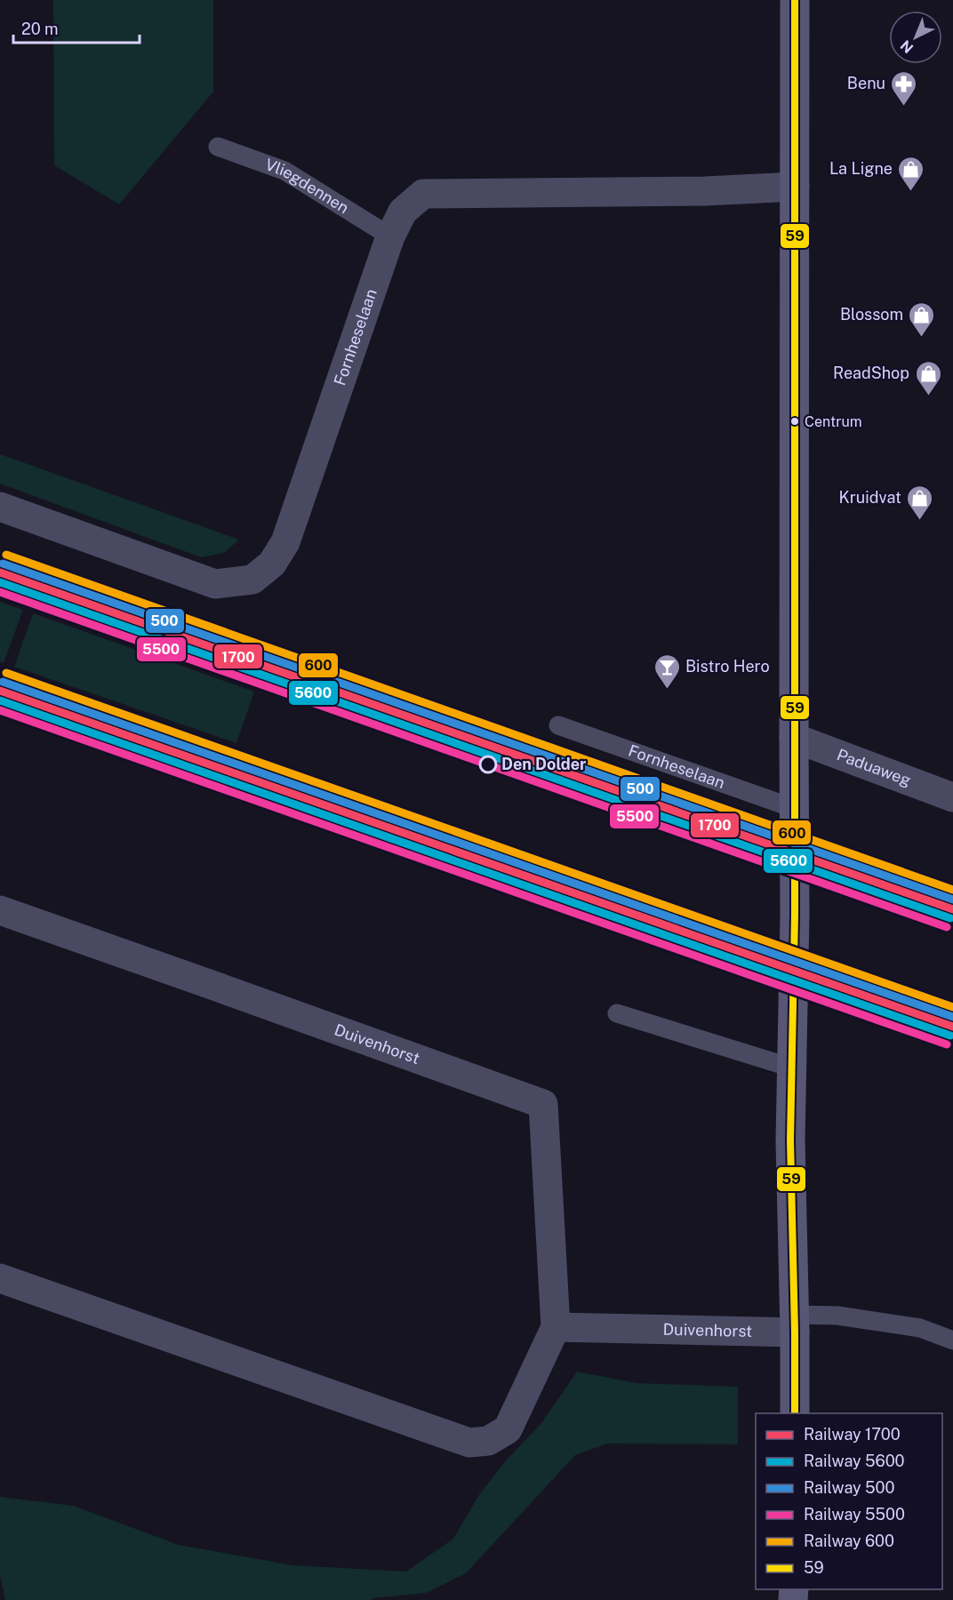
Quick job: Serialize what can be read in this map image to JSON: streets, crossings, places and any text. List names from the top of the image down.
{
  "streets": {
    "street": ["Fornheselaan", "Paduaweg", "Duivenhorst"],
    "lane": ["Vliegdennen"]
  },
  "crossings": [
    ["Vliegdennen", "Fornheselaan"]
  ],
  "places": {
    "pharmacy": ["Benu"],
    "shop": [
      "La Ligne",
      "Blossom",
      "ReadShop",
      "Kruidvat"
    ],
    "other": ["Centrum", "Den Dolder"],
    "bar": ["Bistro Hero"]
  },
  "lines": [
    "transit line 59",
    "rail line 600",
    "rail line 500",
    "rail line 1700",
    "rail line 5600",
    "rail line 5500"
  ],
  "legend": [
    "Railway 1700",
    "Railway 5600",
    "Railway 500",
    "Railway 5500",
    "Railway 600",
    "59"
  ],
  "scale_bar": "20 m",
  "north": "bottom left"
}
